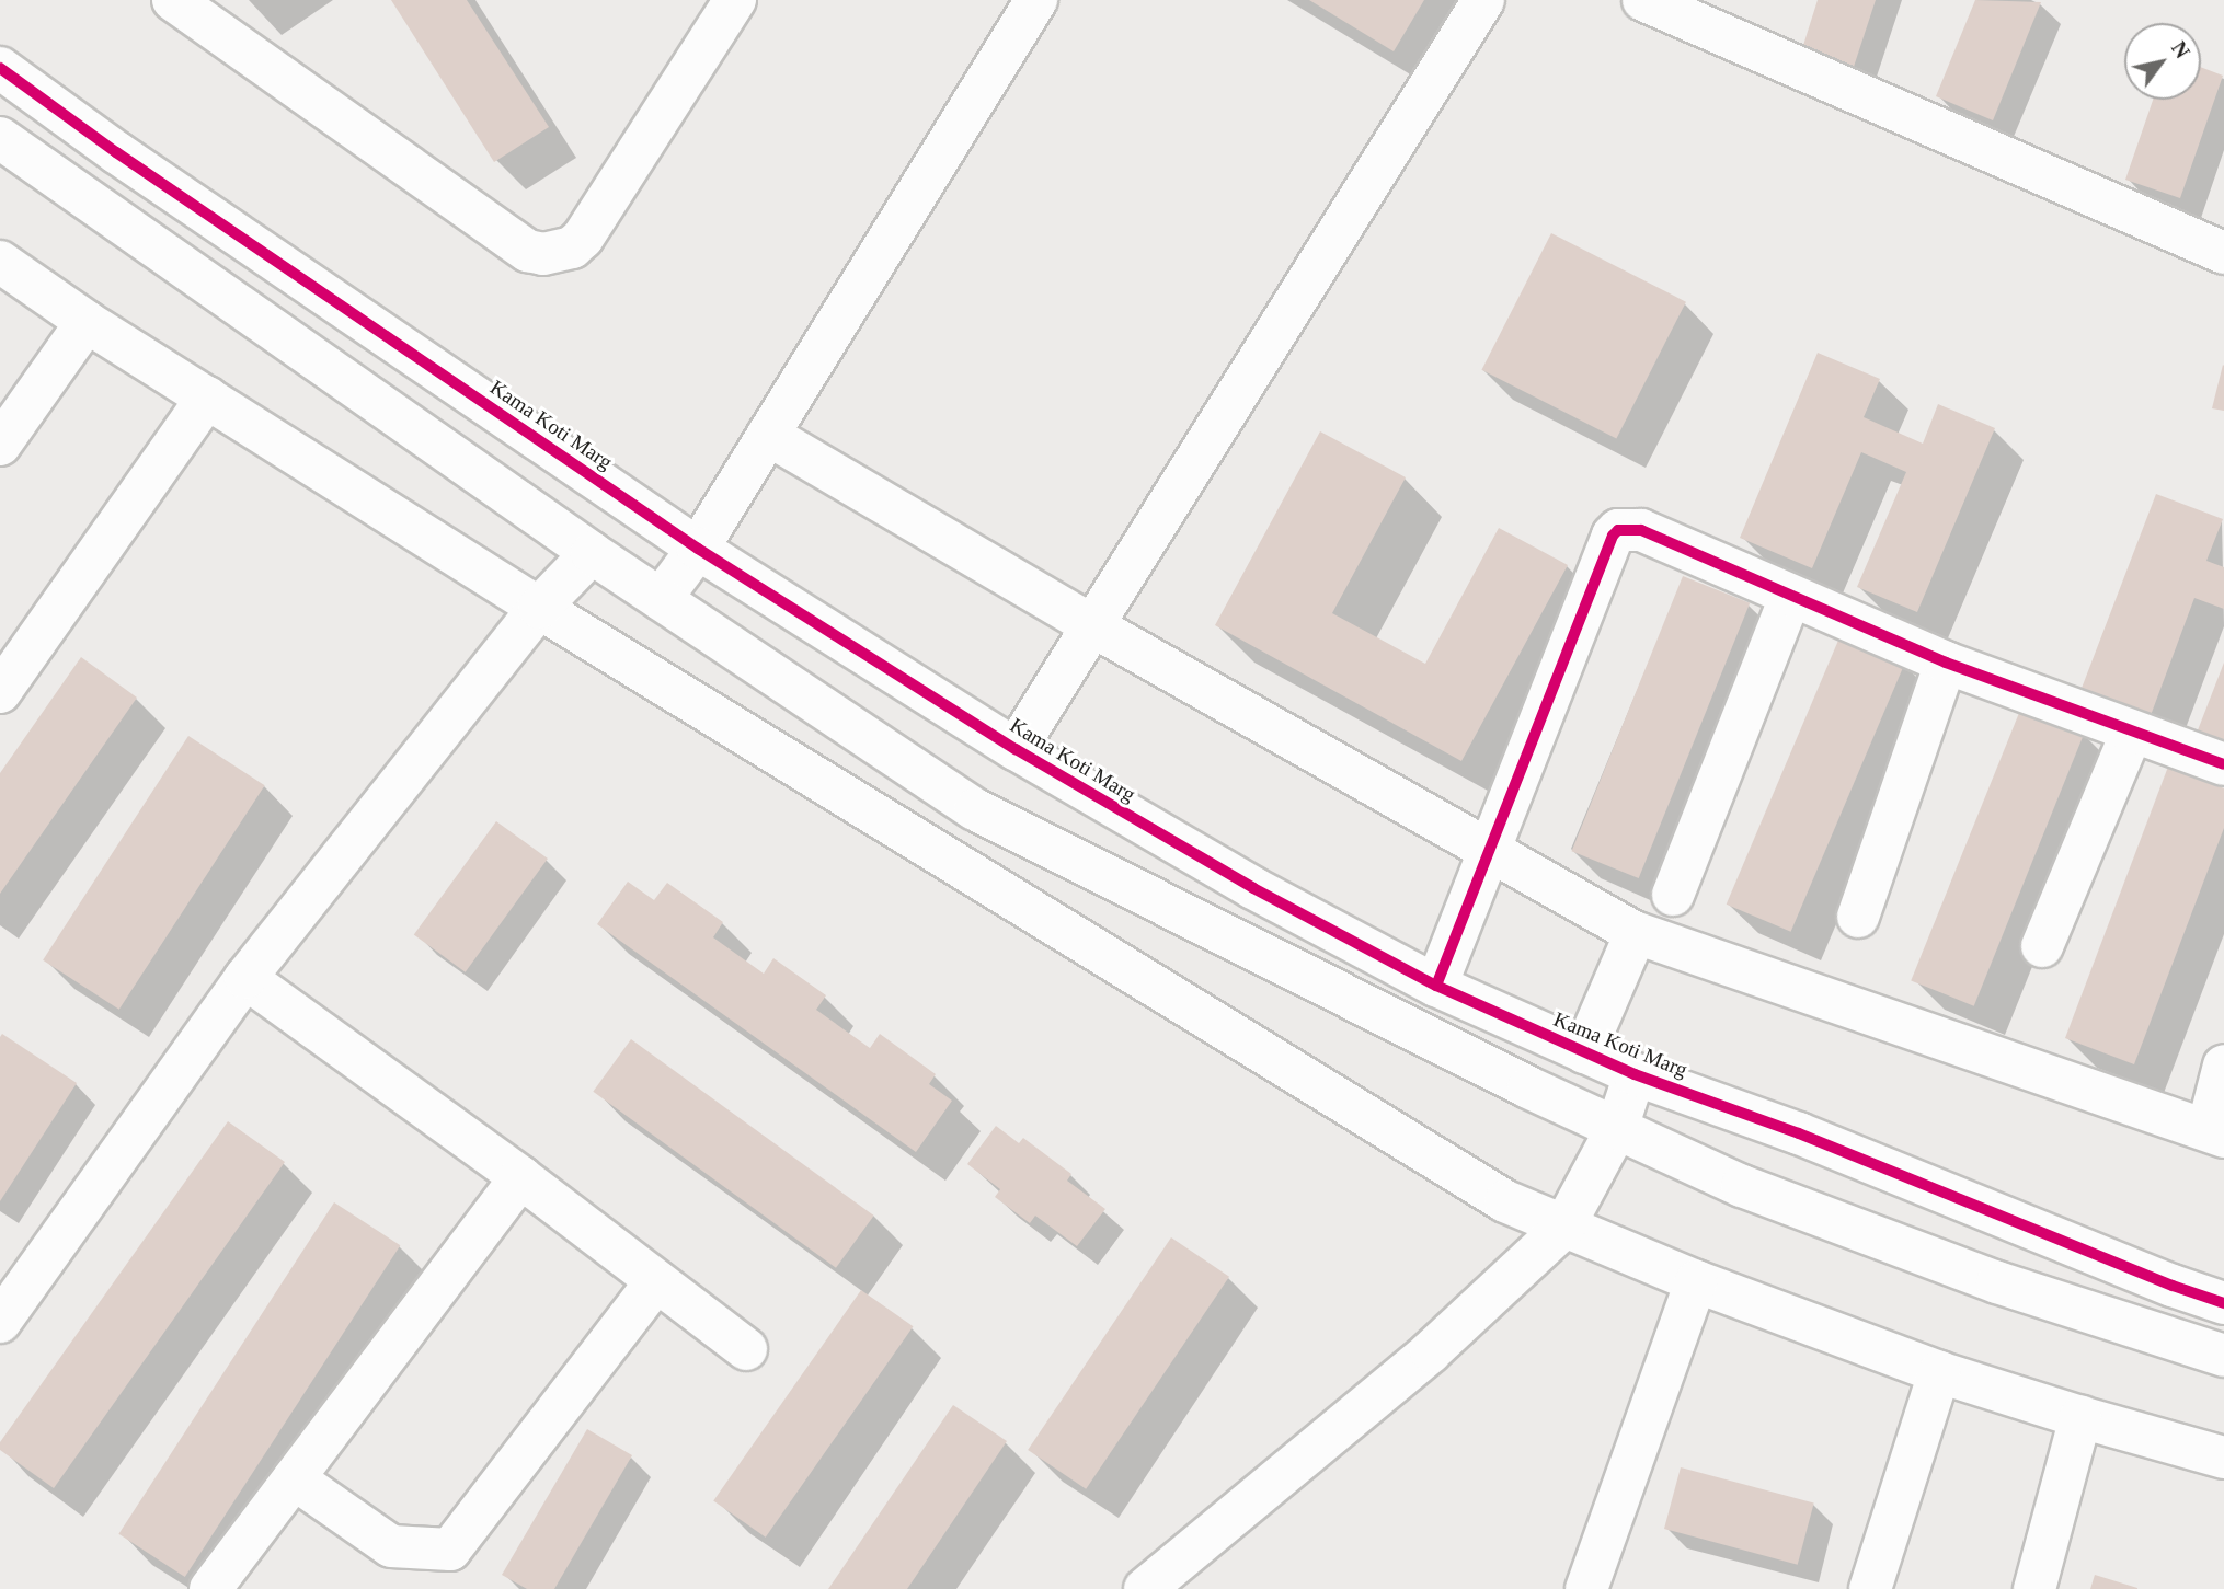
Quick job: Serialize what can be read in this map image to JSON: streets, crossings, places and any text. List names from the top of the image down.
{
  "streets": {
    "street": ["Kama Koti Marg"]
  },
  "north": "top right"
}
